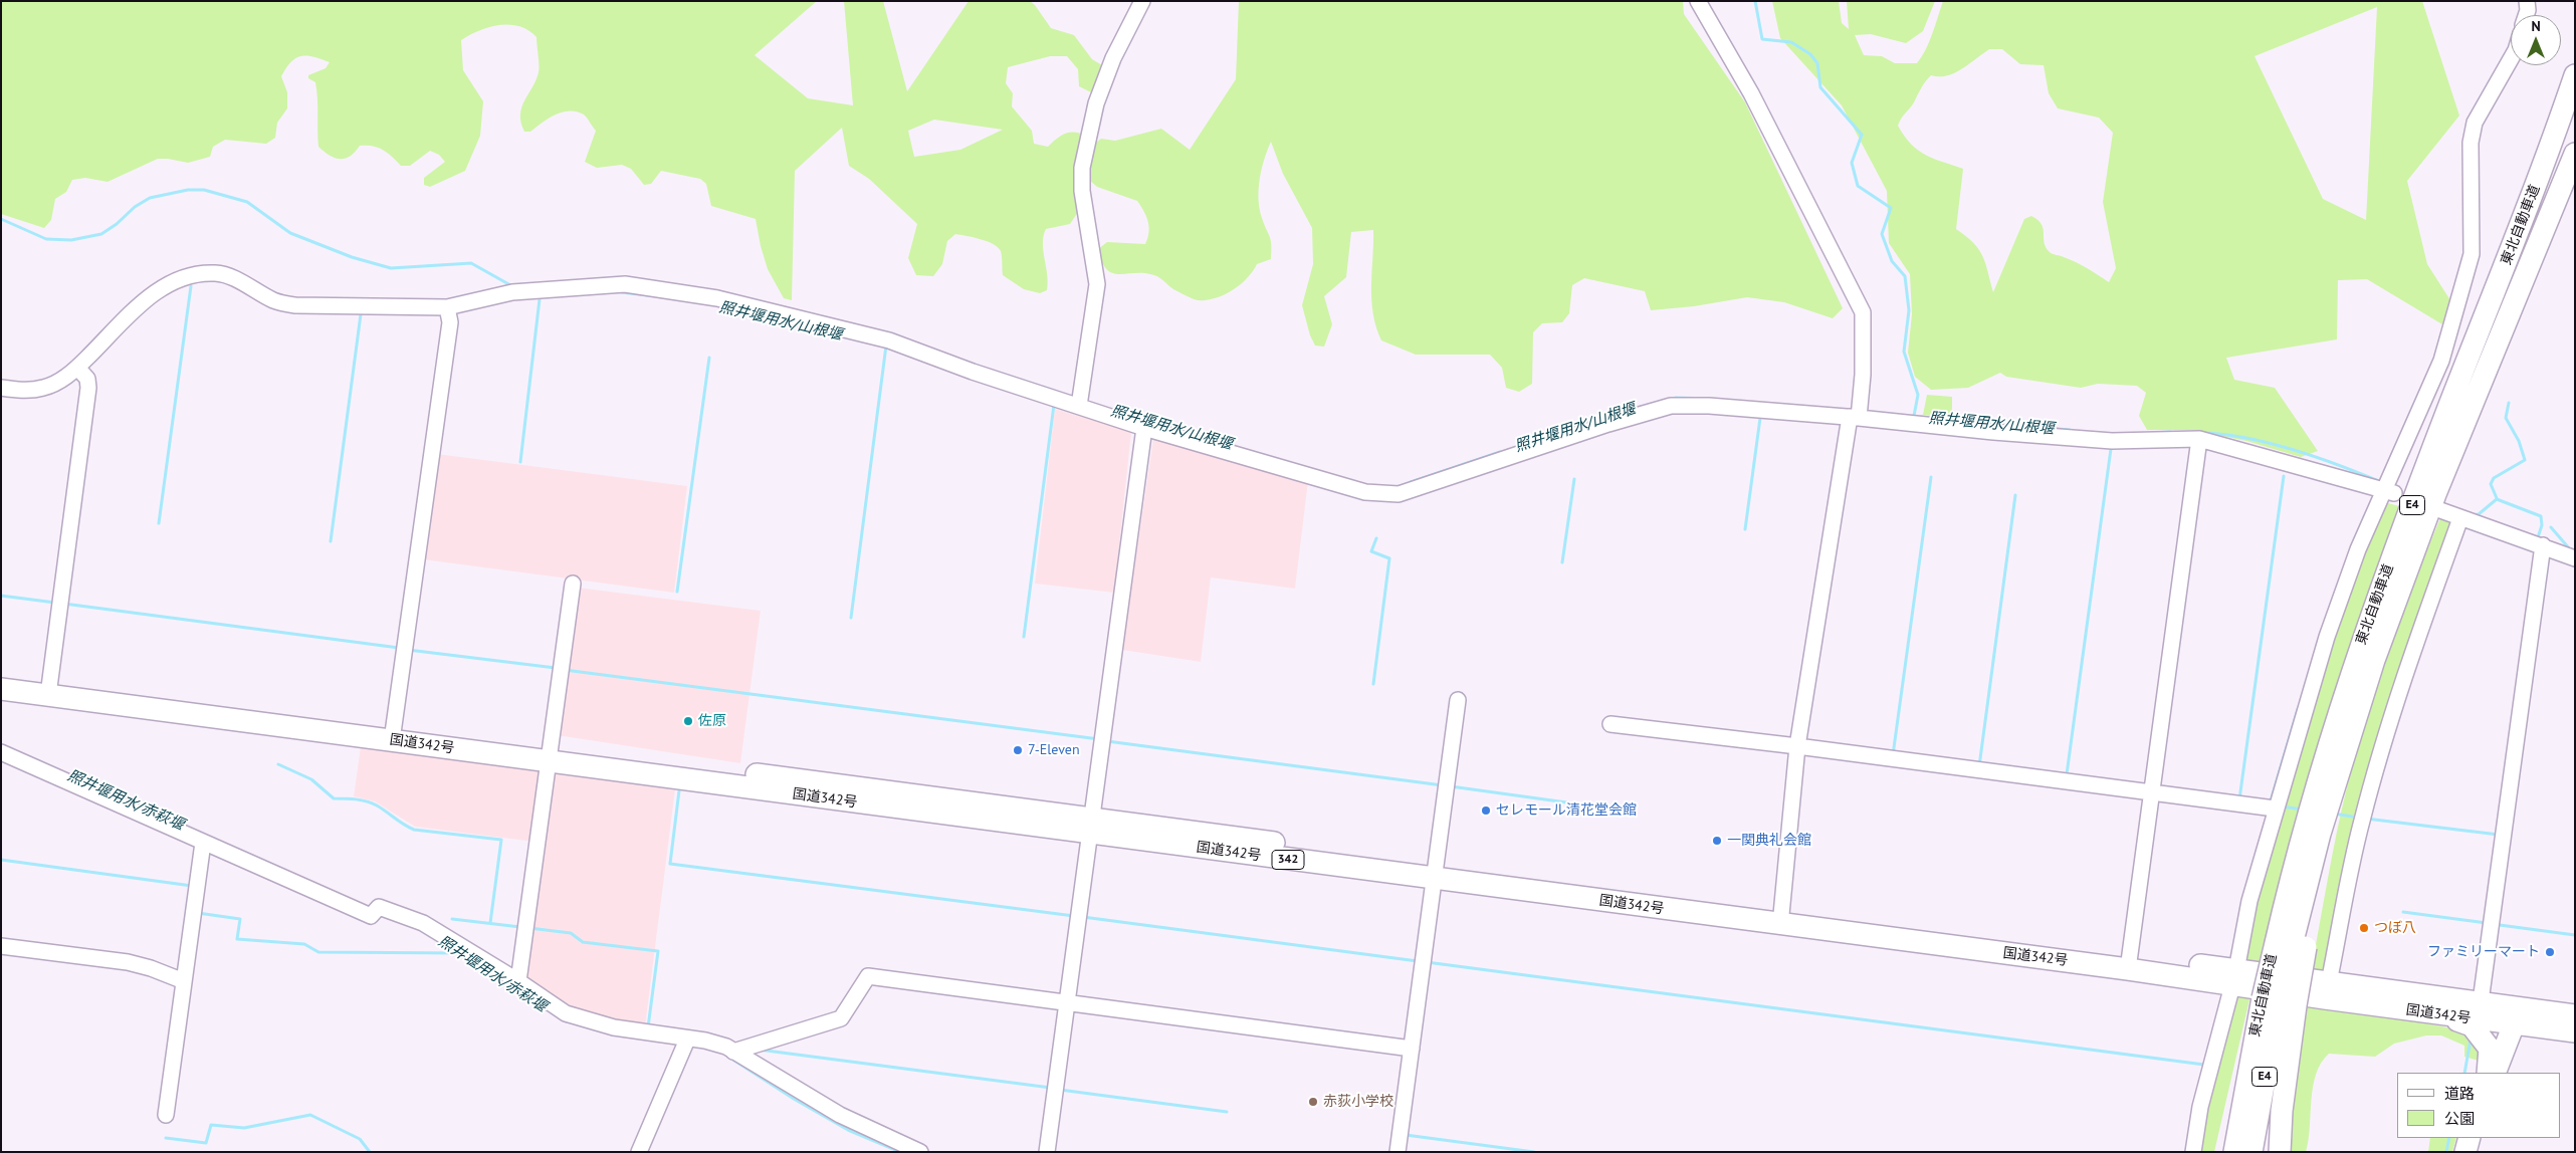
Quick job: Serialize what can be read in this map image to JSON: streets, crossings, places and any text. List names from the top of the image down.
{
  "streets": {
    "highway": [
      "東北自動車道",
      "E4",
      "国道342号",
      "342"
    ]
  },
  "crossings": [
    ["東北自動車道", "E4"]
  ],
  "water": ["照井堰用水/山根堰", "照井堰用水/赤萩堰"],
  "places": [
    "佐原",
    "7-Eleven",
    "セレモール清花堂会館",
    "一関典礼会館",
    "つぼ八",
    "ファミリーマート",
    "赤荻小学校"
  ],
  "legend": ["道路", "公園"],
  "north": "top"
}
